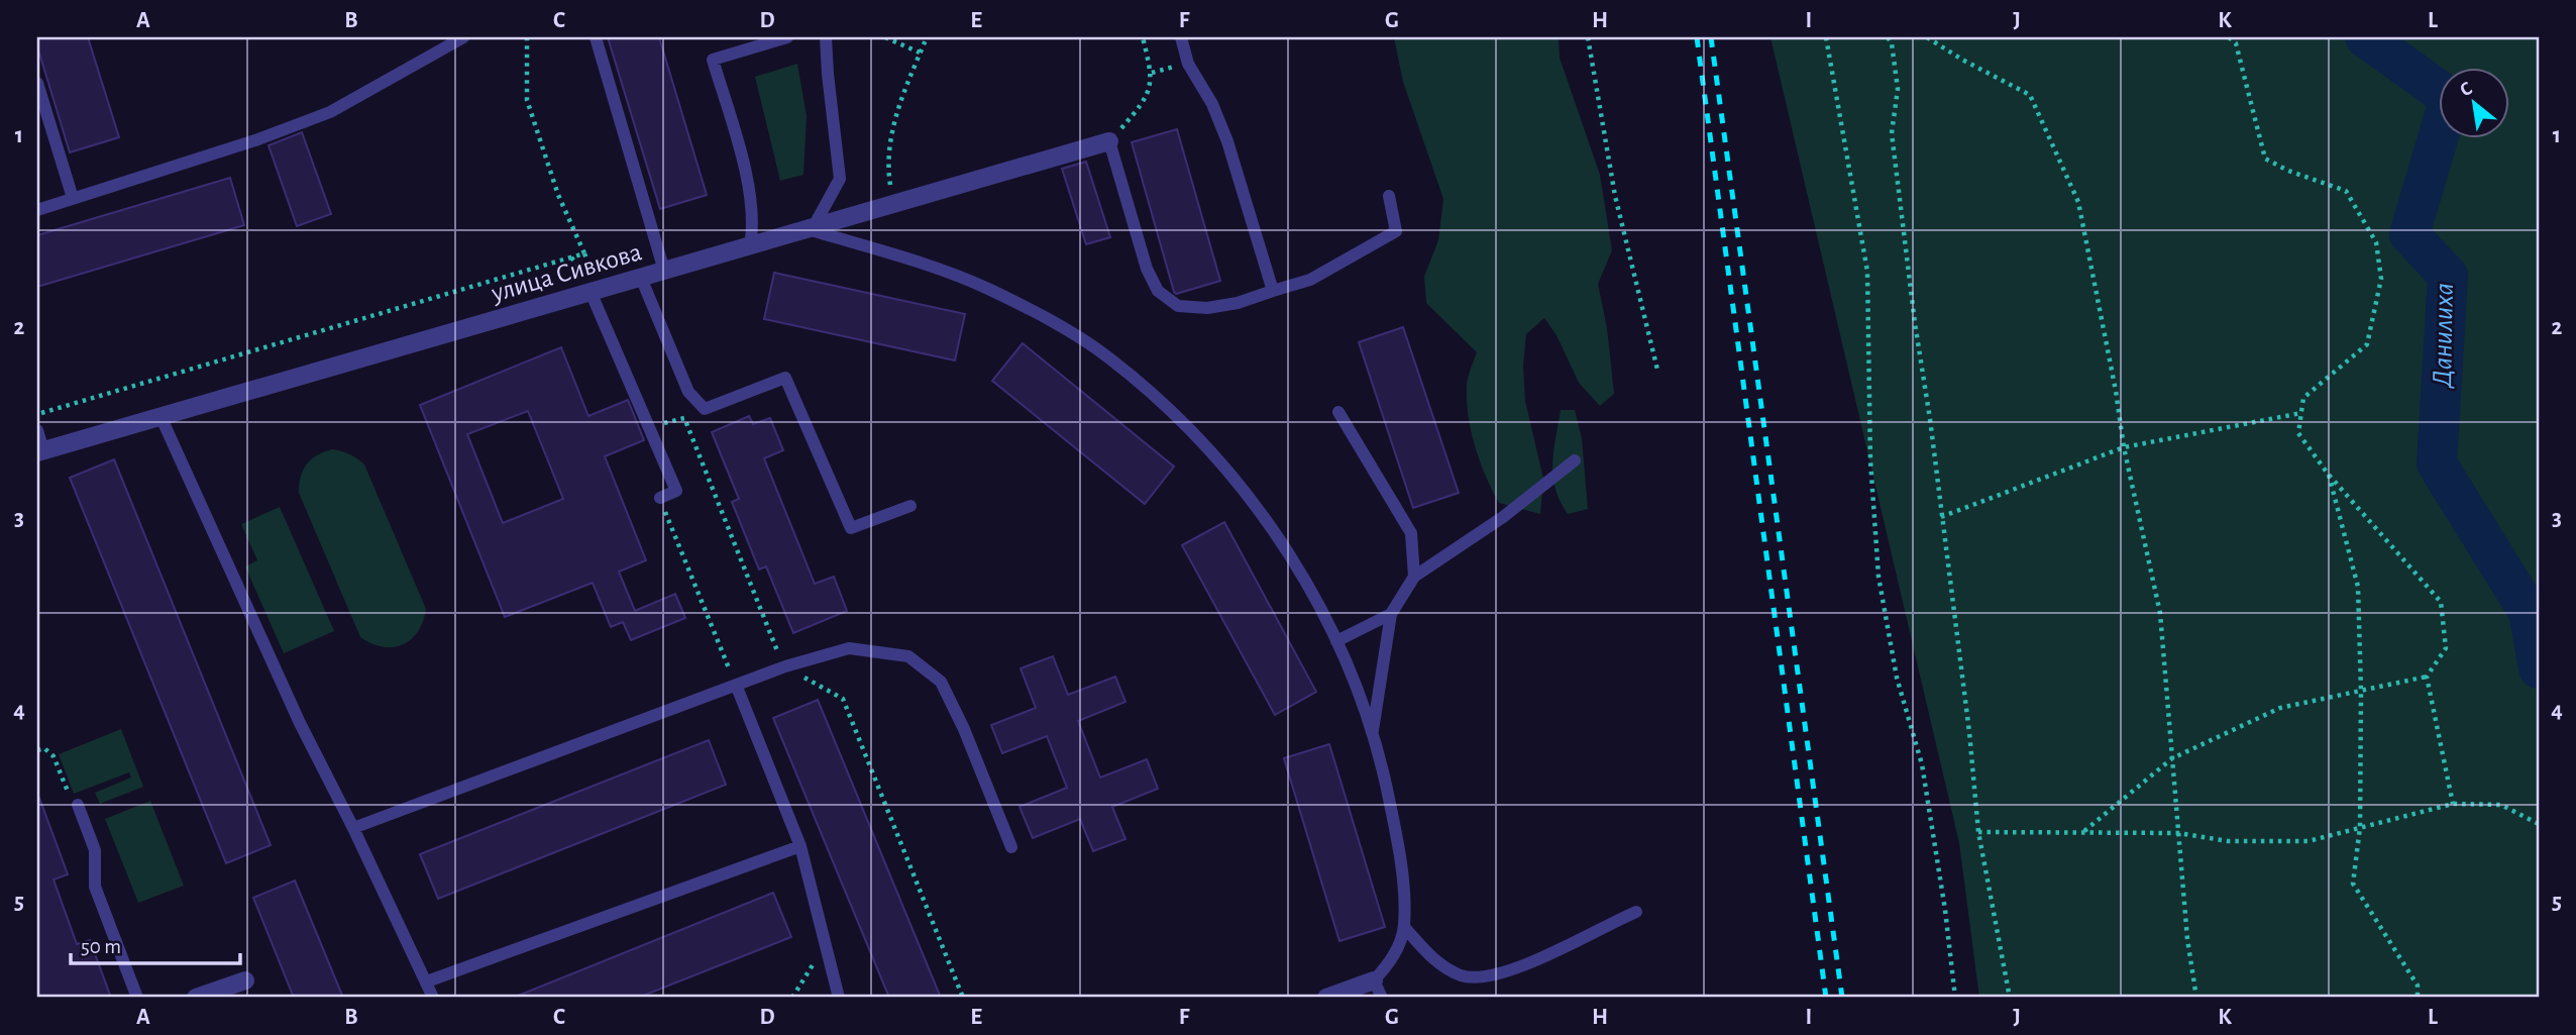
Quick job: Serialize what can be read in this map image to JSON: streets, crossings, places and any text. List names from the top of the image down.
{
  "streets": {
    "street": ["улица Сивкова"]
  },
  "water": ["Данилиха"],
  "scale_bar": "50 m",
  "north": "top left",
  "grid": {
    "columns": [
      "A",
      "B",
      "C",
      "D",
      "E",
      "F",
      "G",
      "H",
      "I",
      "J",
      "K",
      "L"
    ],
    "rows": [
      "1",
      "2",
      "3",
      "4",
      "5"
    ]
  }
}
